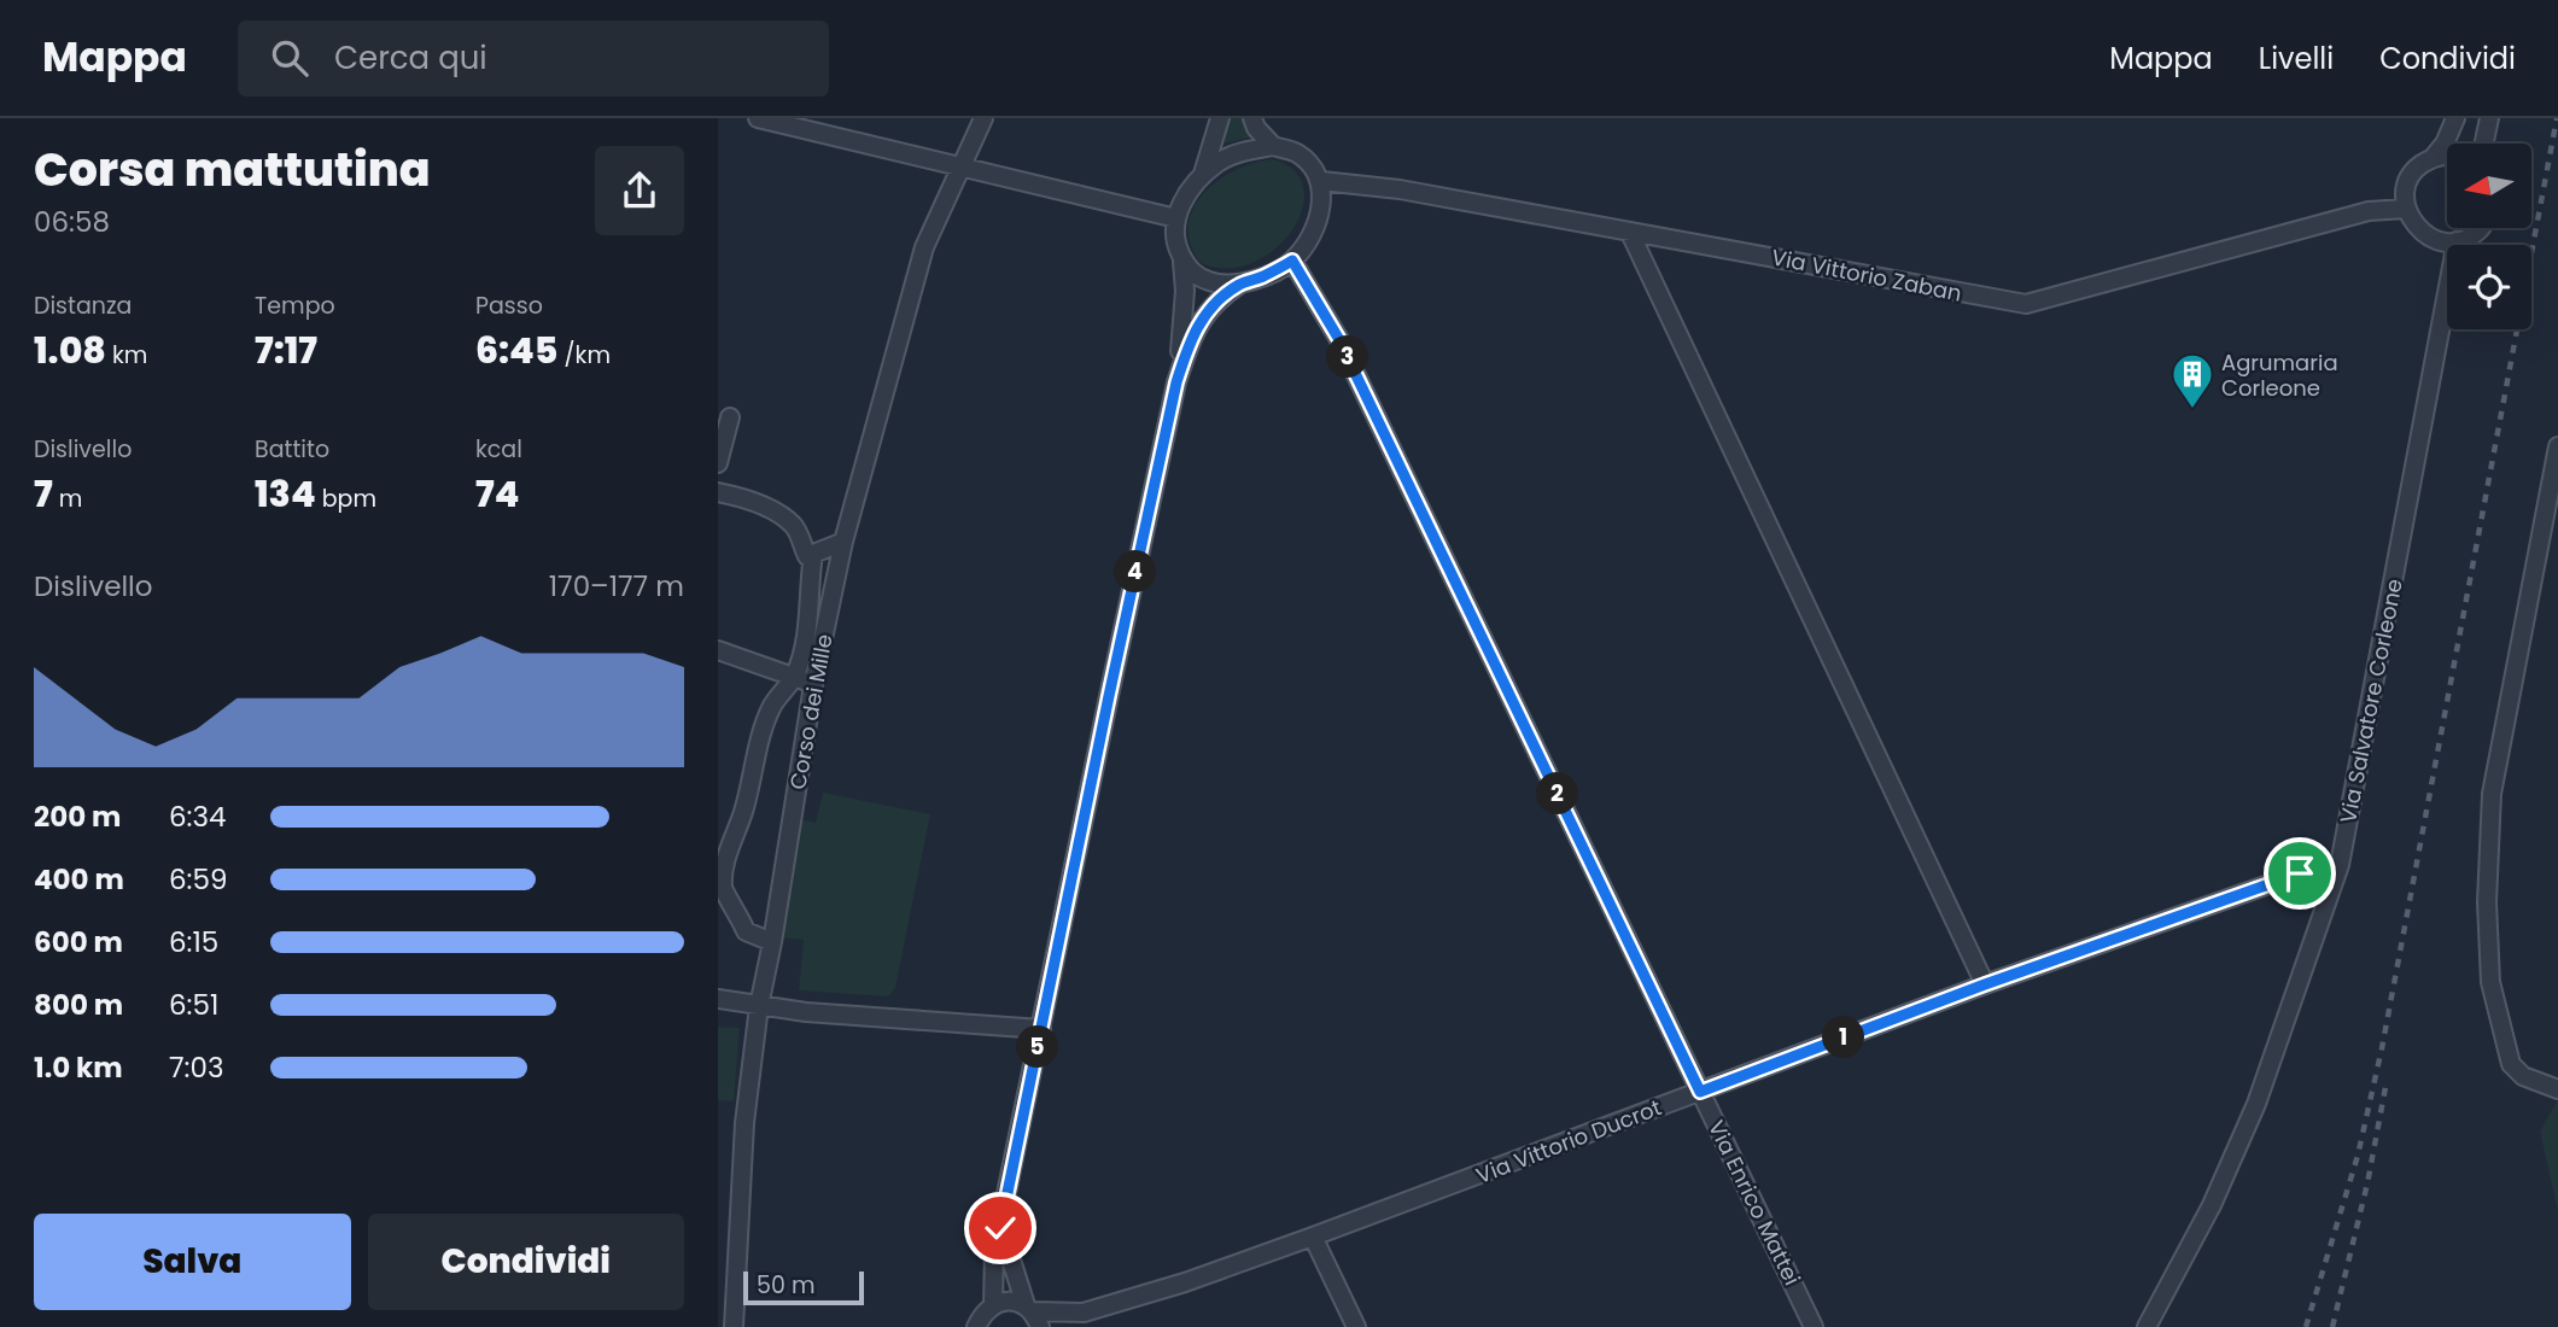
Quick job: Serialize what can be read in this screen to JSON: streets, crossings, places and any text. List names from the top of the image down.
{
  "streets": {
    "street": [
      "Via Vittorio Zaban",
      "Via Salvatore Corleone",
      "Corso dei Mille",
      "Via Vittorio Ducrot",
      "Via Enrico Mattei"
    ]
  },
  "crossings": [
    ["Via Vittorio Zaban", "Via Enrico Mattei"],
    ["Via Salvatore Corleone", "Via Vittorio Ducrot"],
    ["Via Vittorio Ducrot", "Via Enrico Mattei"]
  ],
  "places": {
    "building": ["Agrumaria Corleone"]
  },
  "scale_bar": "50 m",
  "north": "left",
  "page": {
    "header": "Mappa",
    "search": "Cerca qui",
    "nav": ["Mappa", "Livelli", "Condividi"],
    "heading": ["Corsa mattutina", "06:58"],
    "stats": [
      ["Distanza", "1.08 km"],
      ["Tempo", "7:17"],
      ["Passo", "6:45 /km"],
      ["Dislivello", "7 m"],
      ["Battito", "134 bpm"],
      ["kcal", "74"]
    ],
    "pins": [
      "3",
      "4",
      "2",
      "1",
      "5"
    ],
    "chart": ["Dislivello", "170–177 m"],
    "list": [
      {
        "name": "200 m",
        "note": "6:34"
      },
      {
        "name": "400 m",
        "note": "6:59"
      },
      {
        "name": "600 m",
        "note": "6:15"
      },
      {
        "name": "800 m",
        "note": "6:51"
      },
      {
        "name": "1.0 km",
        "note": "7:03"
      }
    ],
    "buttons": ["Salva", "Condividi"],
    "scale": "50 m"
  }
}
